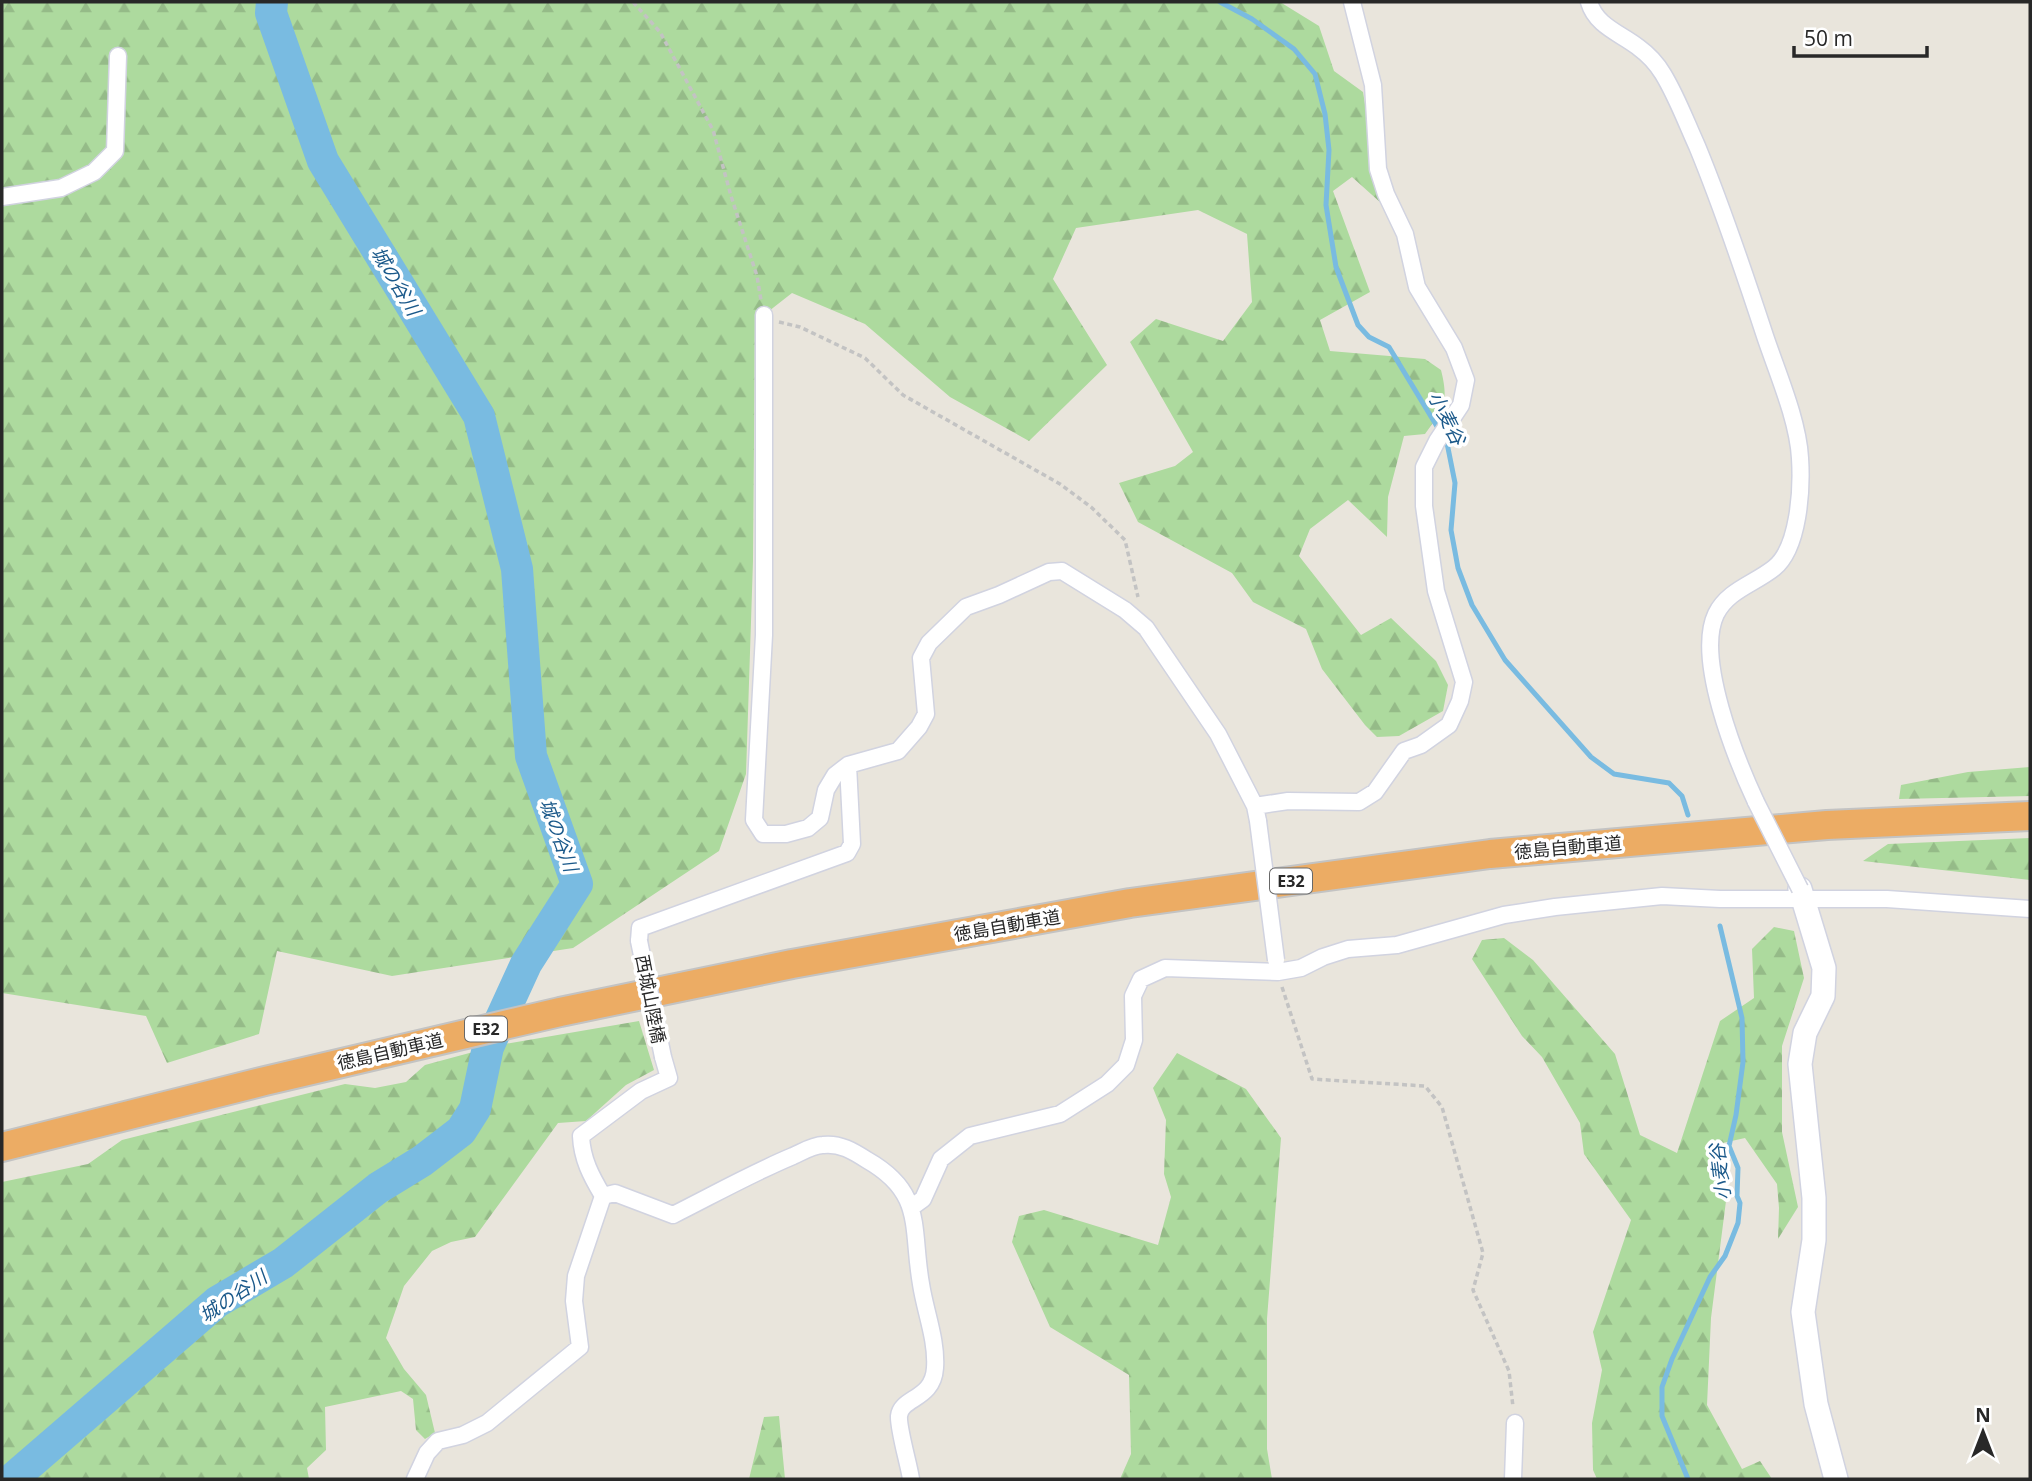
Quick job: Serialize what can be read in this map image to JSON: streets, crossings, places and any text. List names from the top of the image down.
{
  "streets": {
    "highway": ["徳島自動車道", "E32"],
    "street": ["西城山陸橋"]
  },
  "water": ["城の谷川", "小麦谷"],
  "scale_bar": "50 m",
  "north": "top"
}
